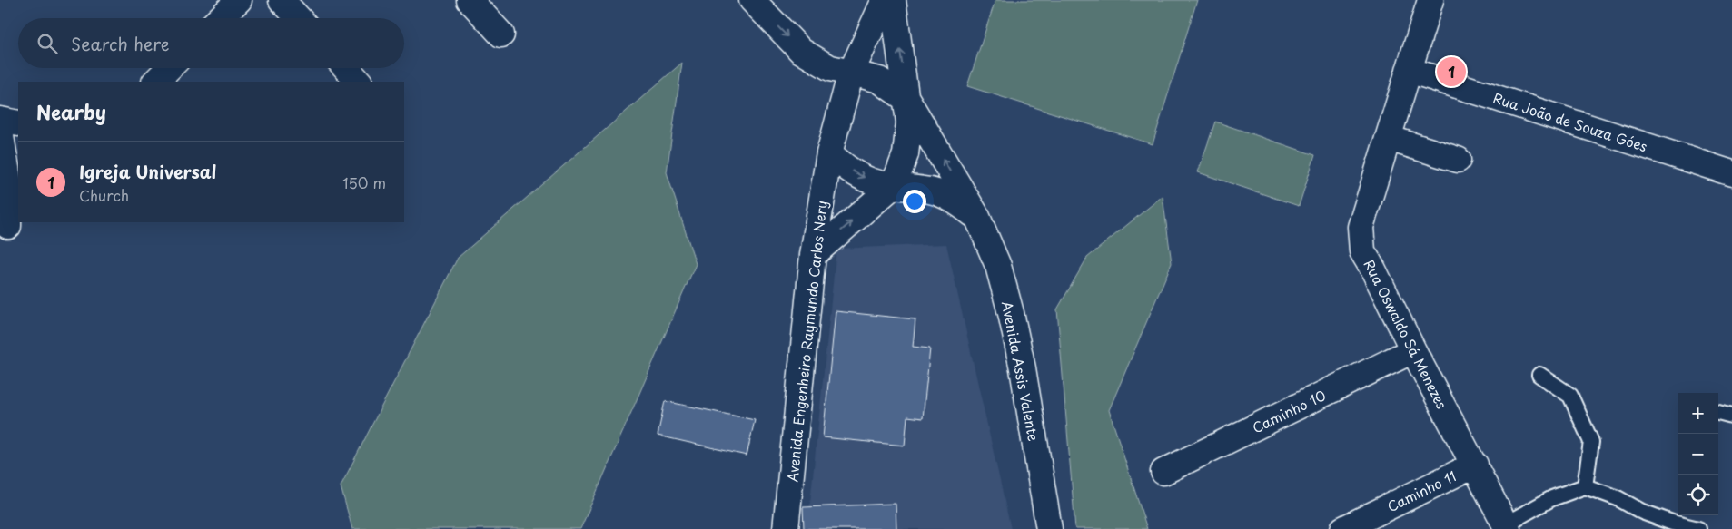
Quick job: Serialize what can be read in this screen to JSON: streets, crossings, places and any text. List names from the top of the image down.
{
  "streets": {
    "street": [
      "Rua João de Souza Góes",
      "Rua Oswaldo Sá Menezes",
      "Avenida Engenheiro Raymundo Carlos Nery",
      "Avenida Assis Valente",
      "Caminho 10",
      "Caminho 11"
    ]
  },
  "crossings": [
    ["Rua João de Souza Góes", "Rua Oswaldo Sá Menezes"],
    ["Rua Oswaldo Sá Menezes", "Caminho 10"],
    ["Rua Oswaldo Sá Menezes", "Caminho 11"]
  ],
  "one_way": ["Avenida Assis Valente"],
  "page": {
    "search": "Search here",
    "pins": "1",
    "heading": "Nearby",
    "list": [
      {
        "mark": "1",
        "name": "Igreja Universal",
        "note": "Church",
        "value": "150 m"
      }
    ],
    "map_buttons": ["+", "−"]
  }
}
